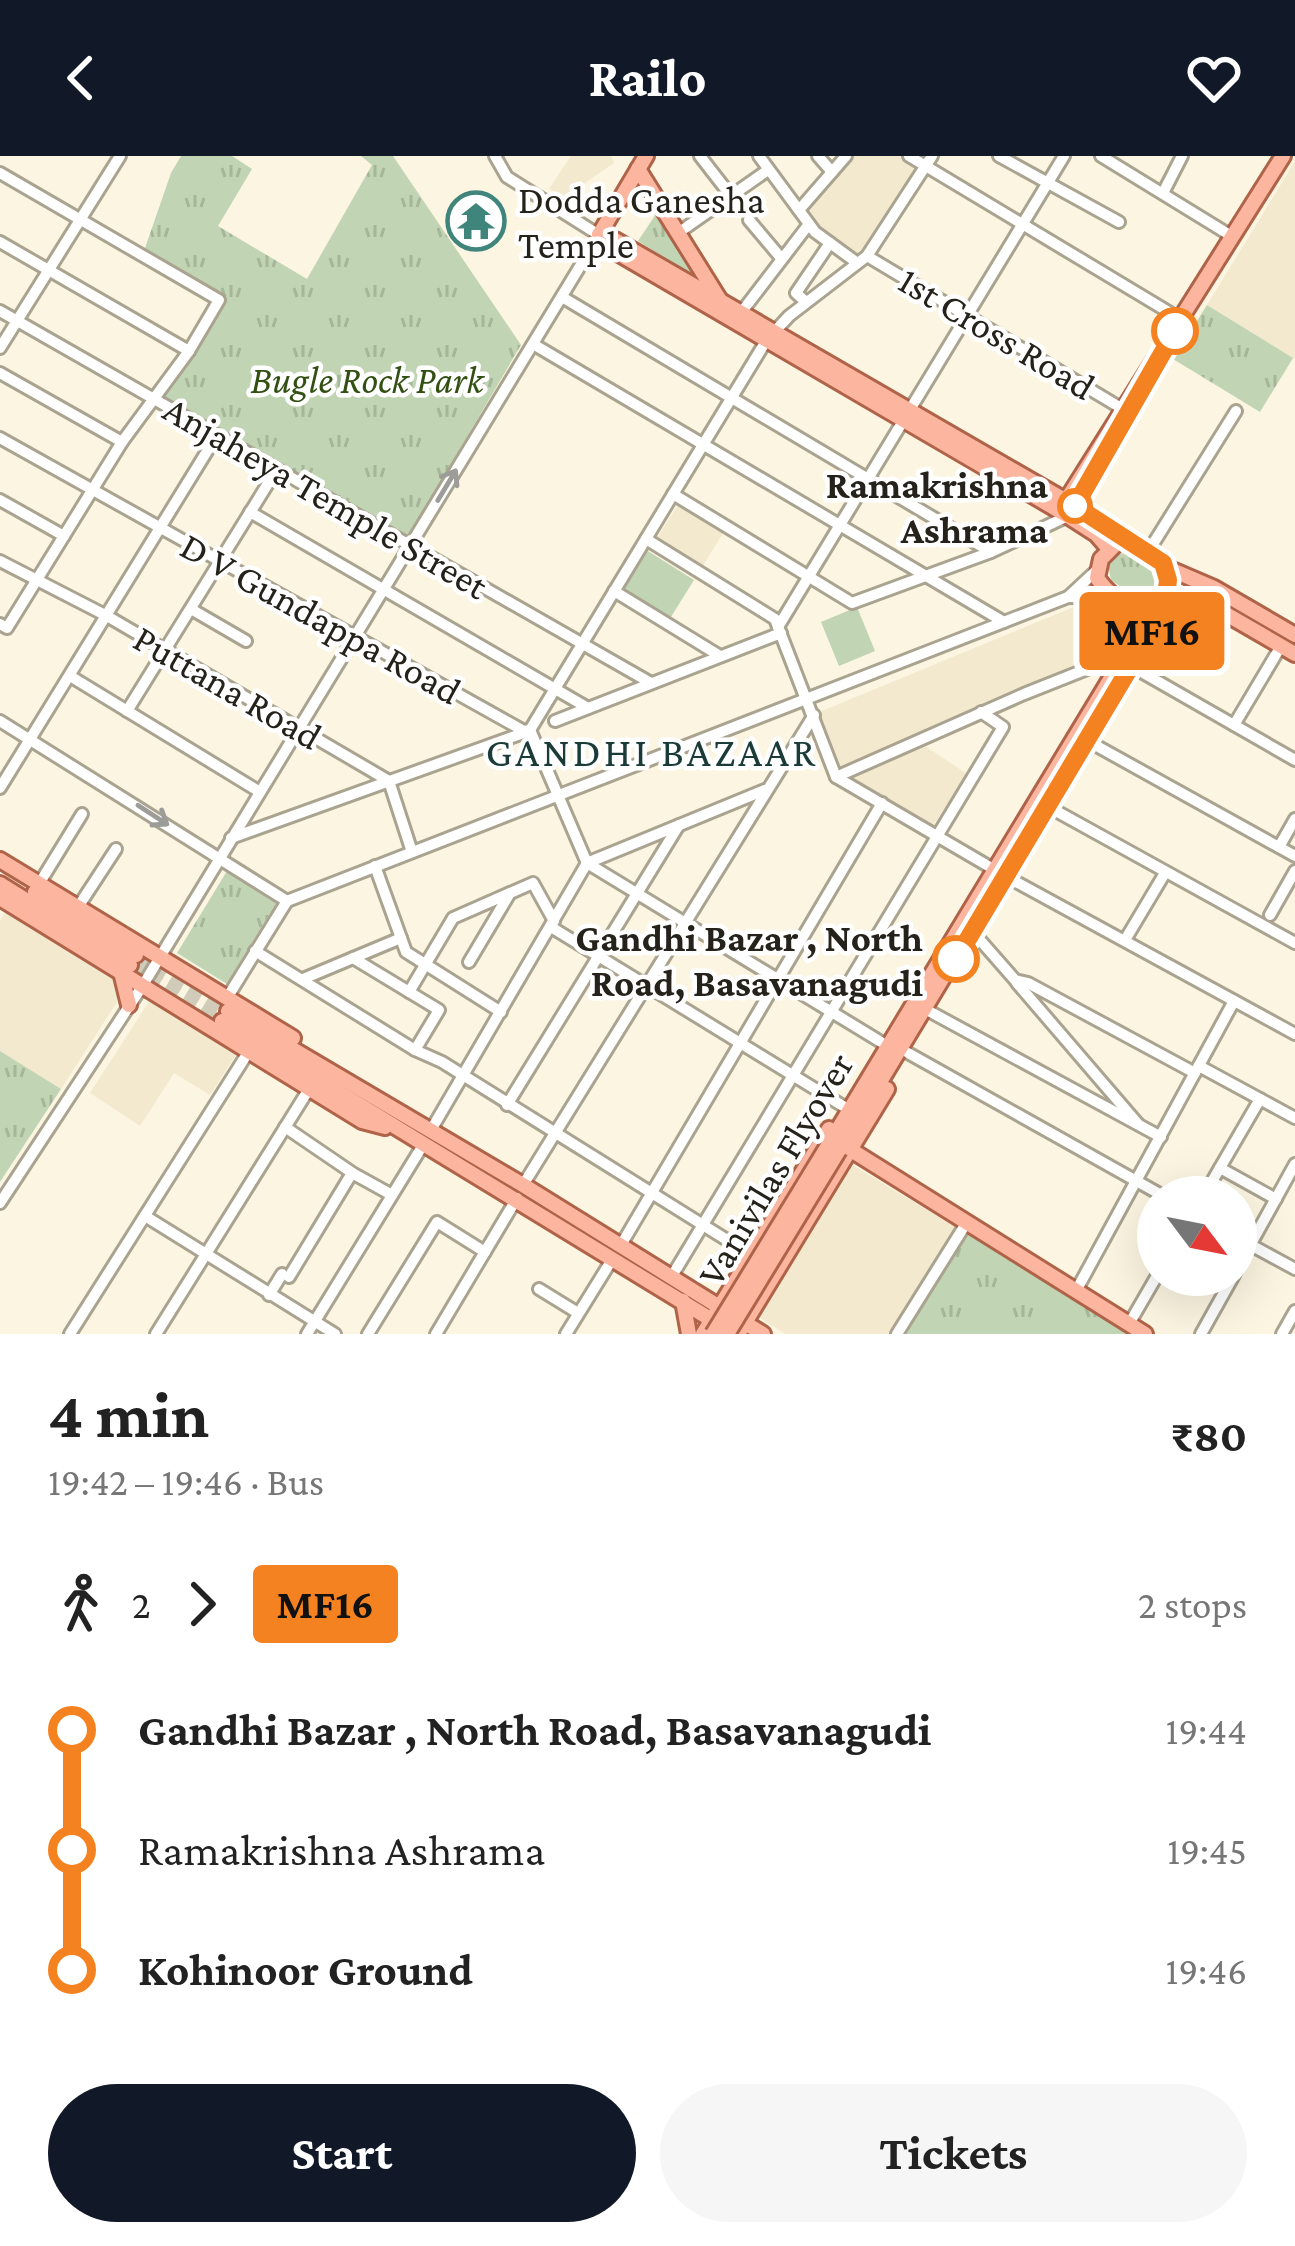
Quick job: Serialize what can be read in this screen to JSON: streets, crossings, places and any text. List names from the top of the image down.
{
  "streets": {
    "main road": ["Vanivilas Flyover"],
    "street": [
      "1st Cross Road",
      "Anjaheya Temple Street",
      "D V Gundappa Road",
      "Puttana Road"
    ]
  },
  "districts": ["GANDHI BAZAAR"],
  "parks": ["Bugle Rock Park"],
  "places": {
    "temple": ["Dodda Ganesha Temple"],
    "other": ["Ramakrishna Ashrama", "Gandhi Bazar , North Road, Basavanagudi"]
  },
  "lines": ["bus line MF16"],
  "north": "bottom right",
  "page": {
    "header": "Railo",
    "on_map": "MF16",
    "heading": ["4 min", "19:42 – 19:46 · Bus", "₹80"],
    "legs": ["2", "MF16", "2 stops"],
    "list": [
      {
        "name": "Gandhi Bazar , North Road, Basavanagudi",
        "value": "19:44"
      },
      {
        "name": "Ramakrishna Ashrama",
        "value": "19:45"
      },
      {
        "name": "Kohinoor Ground",
        "value": "19:46"
      }
    ],
    "buttons": ["Start", "Tickets"]
  }
}
